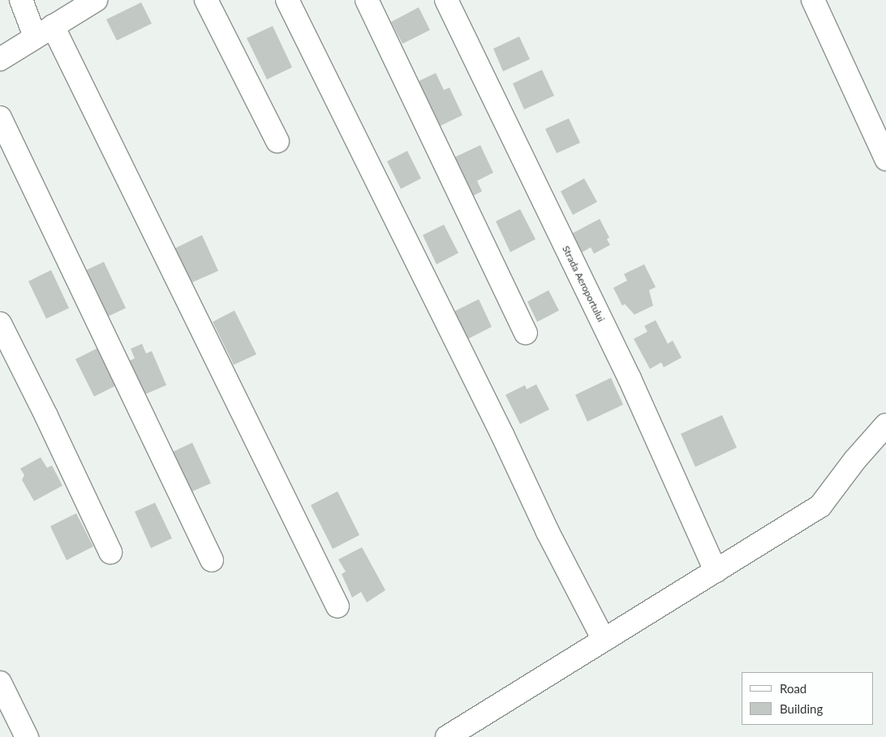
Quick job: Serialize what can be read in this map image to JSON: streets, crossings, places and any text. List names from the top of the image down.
{
  "streets": {
    "street": ["Strada Aeroportului"]
  },
  "legend": ["Road", "Building"]
}
